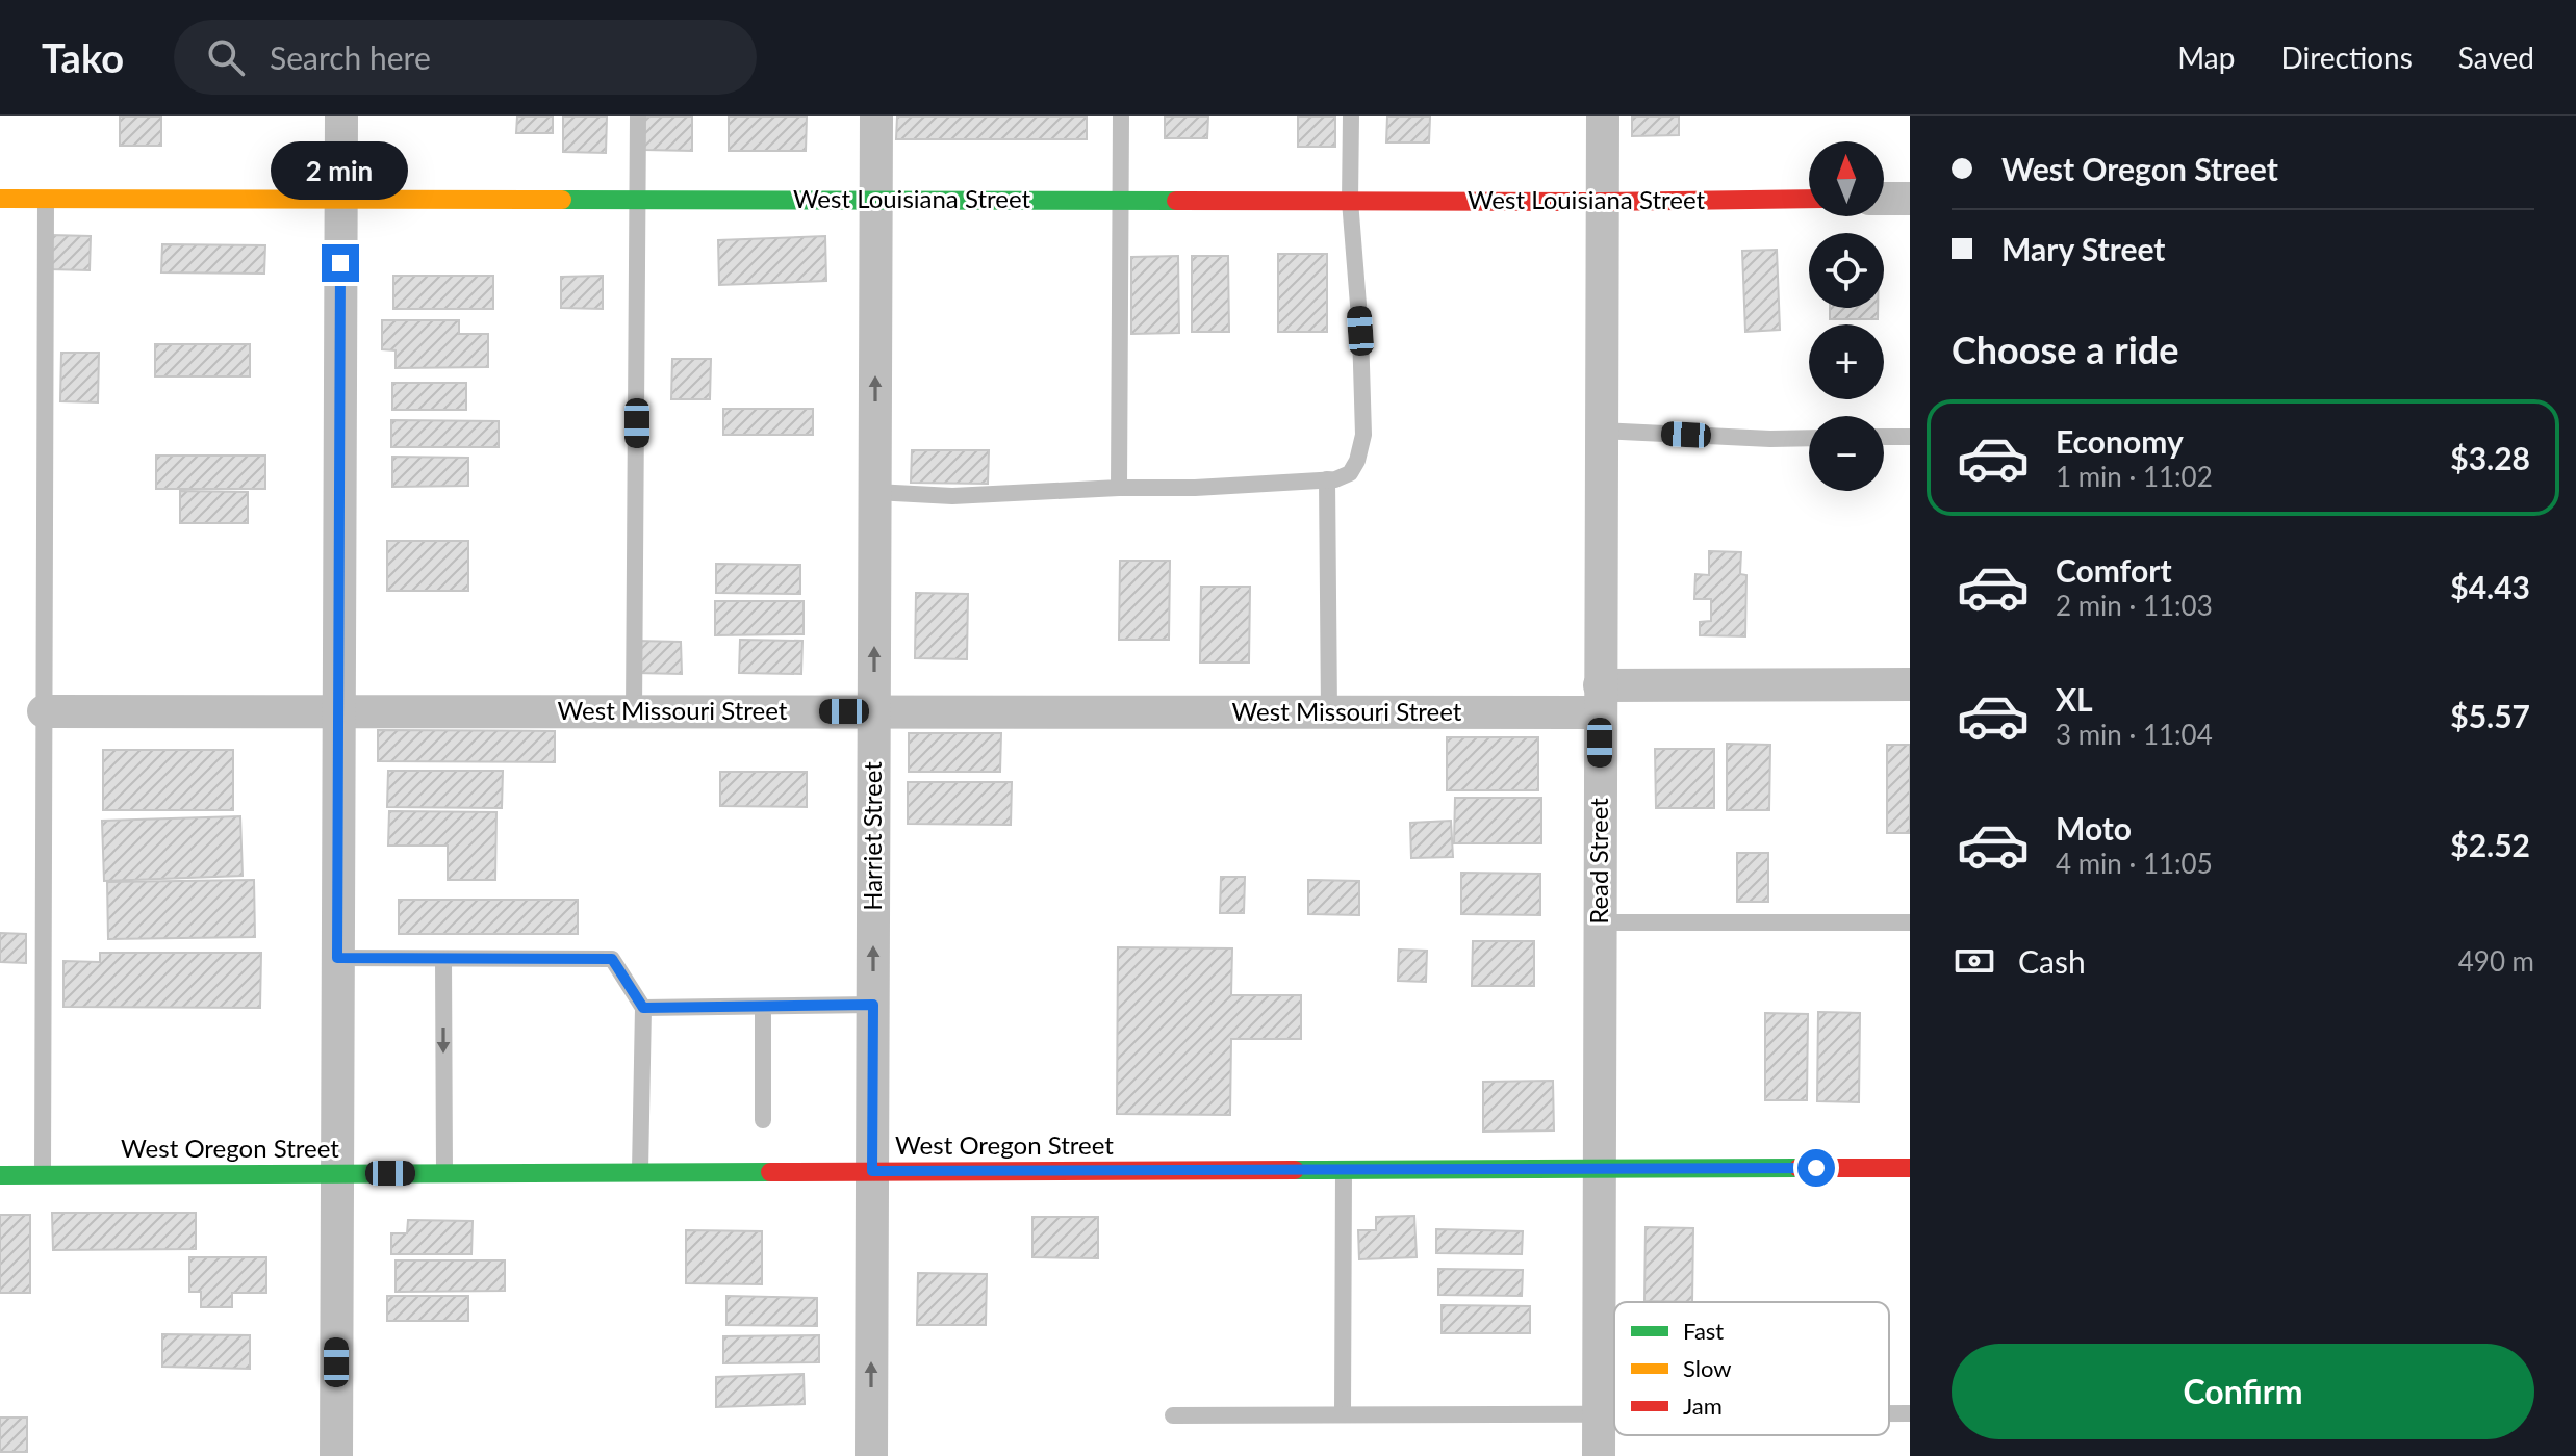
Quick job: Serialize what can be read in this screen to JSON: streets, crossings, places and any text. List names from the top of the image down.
{
  "streets": {
    "street": [
      "West Louisiana Street",
      "West Missouri Street",
      "Harriet Street",
      "Read Street",
      "West Oregon Street"
    ]
  },
  "crossings": [
    ["West Louisiana Street", "Harriet Street"],
    ["West Louisiana Street", "Read Street"],
    ["West Missouri Street", "Harriet Street"],
    ["West Missouri Street", "Read Street"],
    ["Harriet Street", "West Oregon Street"],
    ["Read Street", "West Oregon Street"]
  ],
  "one_way": ["Harriet Street"],
  "legend": ["Fast", "Slow", "Jam"],
  "north": "top",
  "page": {
    "header": "Tako",
    "search": "Search here",
    "nav": ["Map", "Directions", "Saved"],
    "banner": ["West Oregon Street", "Mary Street"],
    "map_buttons": ["+", "−"],
    "bubble": "2 min",
    "heading": "Choose a ride",
    "list": [
      {
        "name": "Economy",
        "note": "1 min · 11:02",
        "value": "$3.28"
      },
      {
        "name": "Comfort",
        "note": "2 min · 11:03",
        "value": "$4.43"
      },
      {
        "name": "XL",
        "note": "3 min · 11:04",
        "value": "$5.57"
      },
      {
        "name": "Moto",
        "note": "4 min · 11:05",
        "value": "$2.52"
      }
    ],
    "pay": ["Cash", "490 m"],
    "buttons": "Confirm"
  }
}
